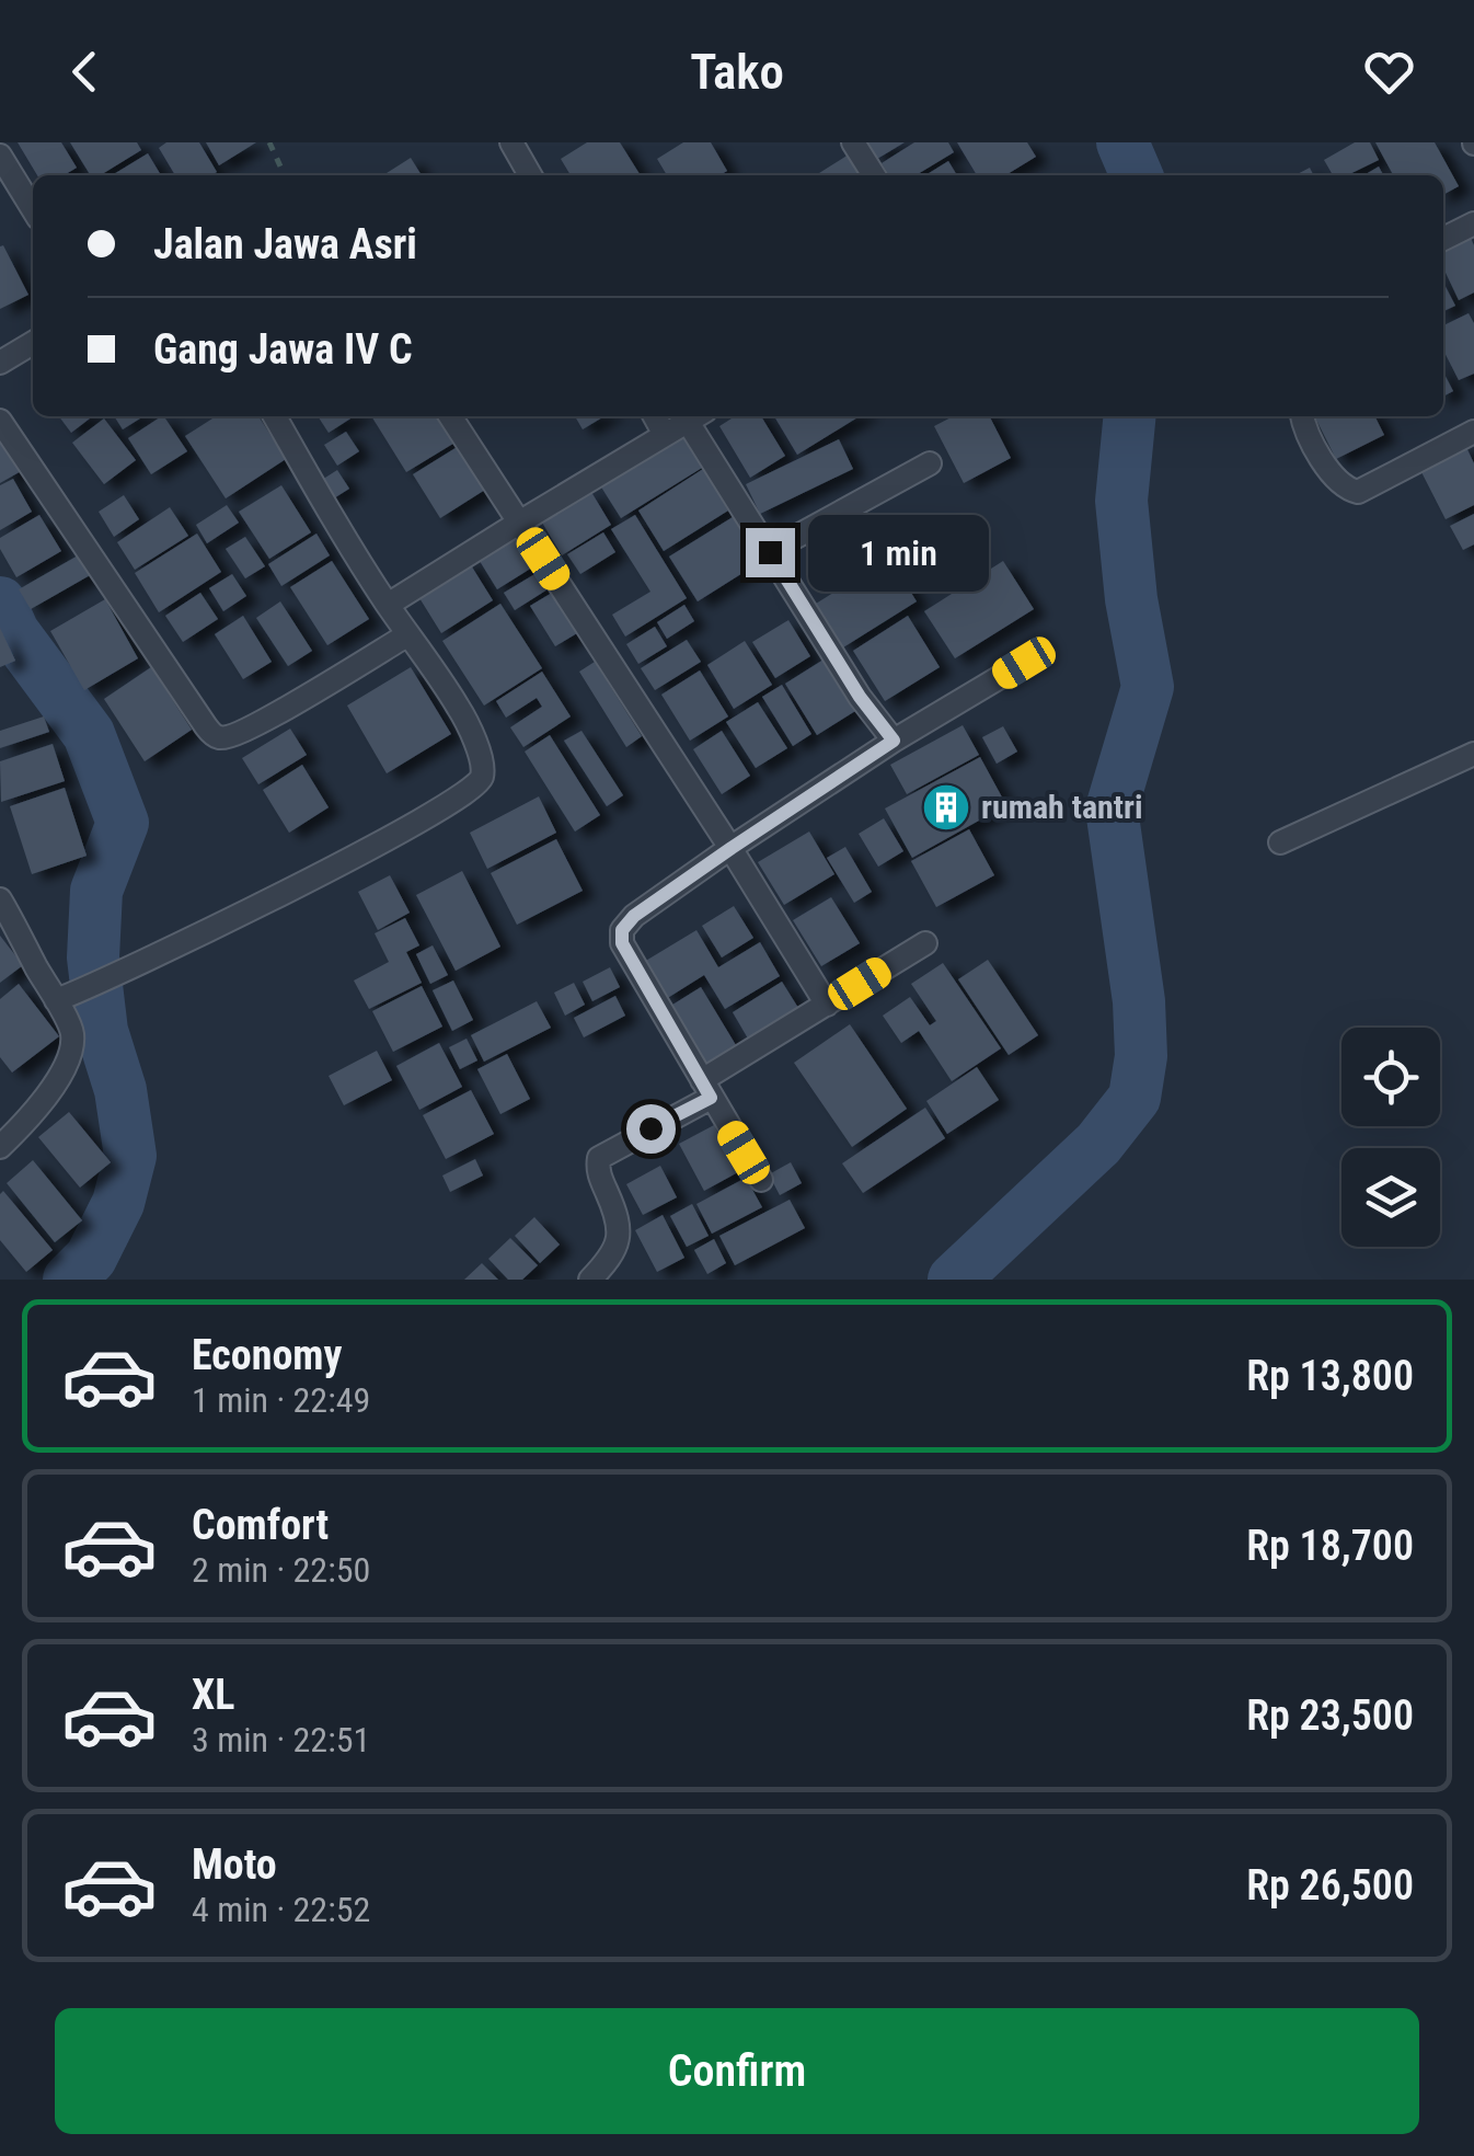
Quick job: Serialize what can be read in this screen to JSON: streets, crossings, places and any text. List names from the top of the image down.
{
  "places": {
    "building": ["rumah tantri"]
  },
  "page": {
    "header": "Tako",
    "banner": ["Jalan Jawa Asri", "Gang Jawa IV C"],
    "bubble": "1 min",
    "list": [
      {
        "name": "Economy",
        "note": "1 min · 22:49",
        "value": "Rp 13,800"
      },
      {
        "name": "Comfort",
        "note": "2 min · 22:50",
        "value": "Rp 18,700"
      },
      {
        "name": "XL",
        "note": "3 min · 22:51",
        "value": "Rp 23,500"
      },
      {
        "name": "Moto",
        "note": "4 min · 22:52",
        "value": "Rp 26,500"
      }
    ],
    "buttons": "Confirm"
  }
}
